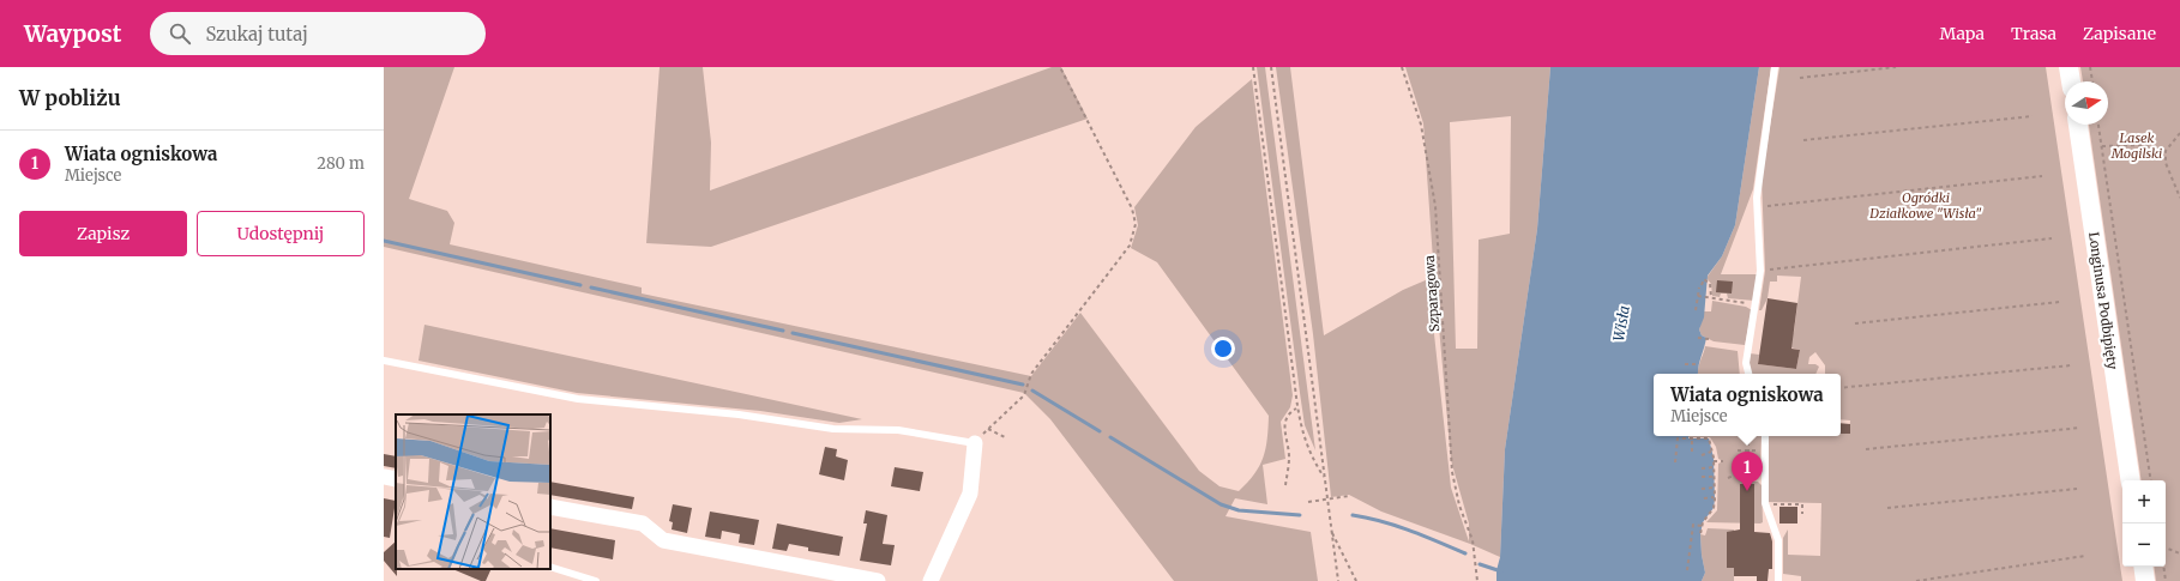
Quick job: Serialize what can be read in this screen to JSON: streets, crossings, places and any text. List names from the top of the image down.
{
  "streets": {
    "street": ["Longinusa Podbipięty"],
    "path": ["Szparagowa"]
  },
  "water": ["Wisła"],
  "parks": ["Lasek Mogilski", "Ogródki Działkowe \"Wisła\""],
  "north": "right",
  "page": {
    "header": "Waypost",
    "search": "Szukaj tutaj",
    "nav": ["Mapa", "Trasa", "Zapisane"],
    "heading": "W pobliżu",
    "list": [
      {
        "mark": "1",
        "name": "Wiata ogniskowa",
        "note": "Miejsce",
        "value": "280 m"
      }
    ],
    "buttons": ["Zapisz", "Udostępnij"],
    "popup": ["Wiata ogniskowa", "Miejsce"],
    "pins": "1",
    "map_buttons": ["+", "−"]
  }
}
